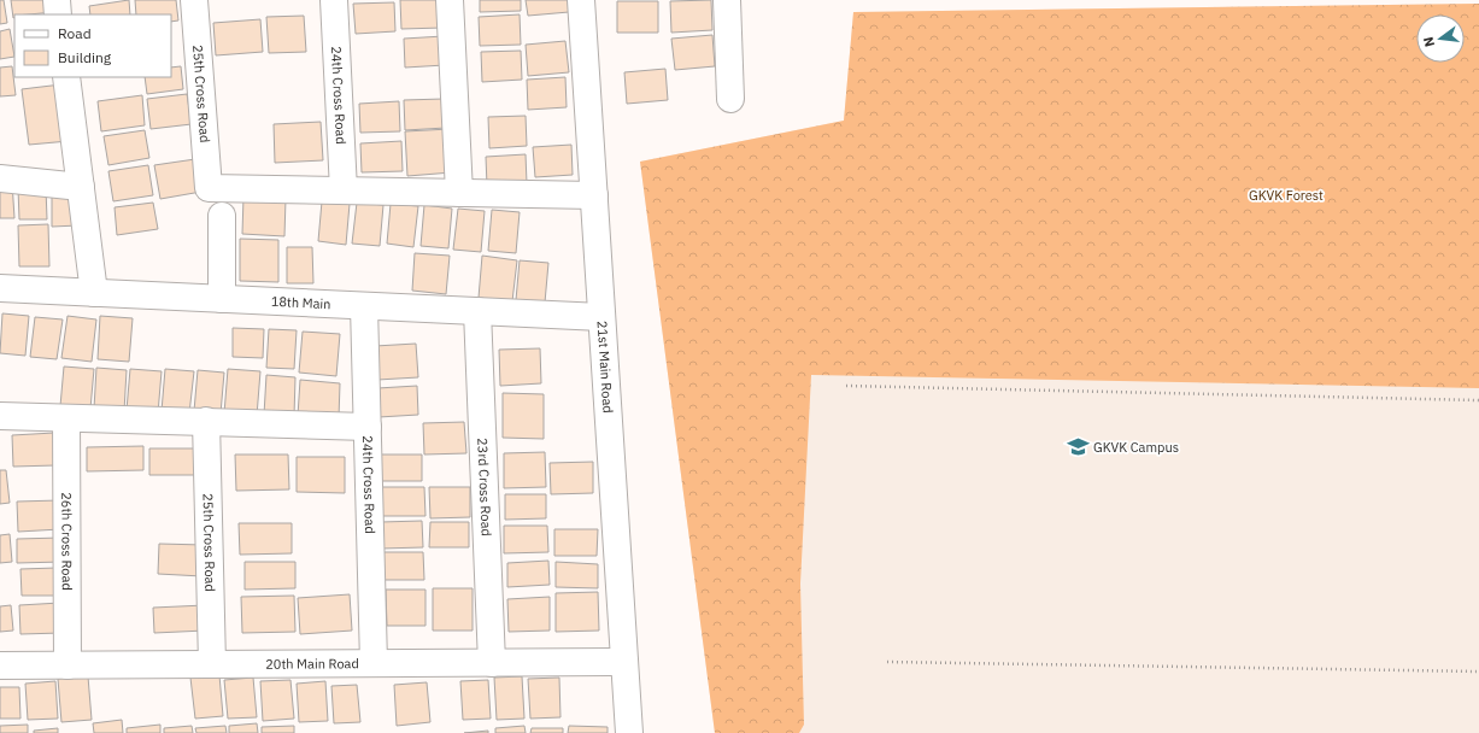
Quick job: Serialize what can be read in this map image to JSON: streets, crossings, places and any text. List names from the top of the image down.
{
  "streets": {
    "street": [
      "25th Cross Road",
      "24th Cross Road",
      "18th Main",
      "21st Main Road",
      "23rd Cross Road",
      "26th Cross Road",
      "20th Main Road"
    ]
  },
  "crossings": [
    ["25th Cross Road", "24th Cross Road"],
    ["25th Cross Road", "20th Main Road"],
    ["24th Cross Road", "18th Main"],
    ["24th Cross Road", "20th Main Road"],
    ["18th Main", "21st Main Road"],
    ["18th Main", "23rd Cross Road"],
    ["21st Main Road", "20th Main Road"],
    ["23rd Cross Road", "20th Main Road"],
    ["26th Cross Road", "20th Main Road"]
  ],
  "parks": ["GKVK Forest"],
  "places": {
    "school or university": ["GKVK Campus"]
  },
  "legend": ["Road", "Building"],
  "north": "left"
}
